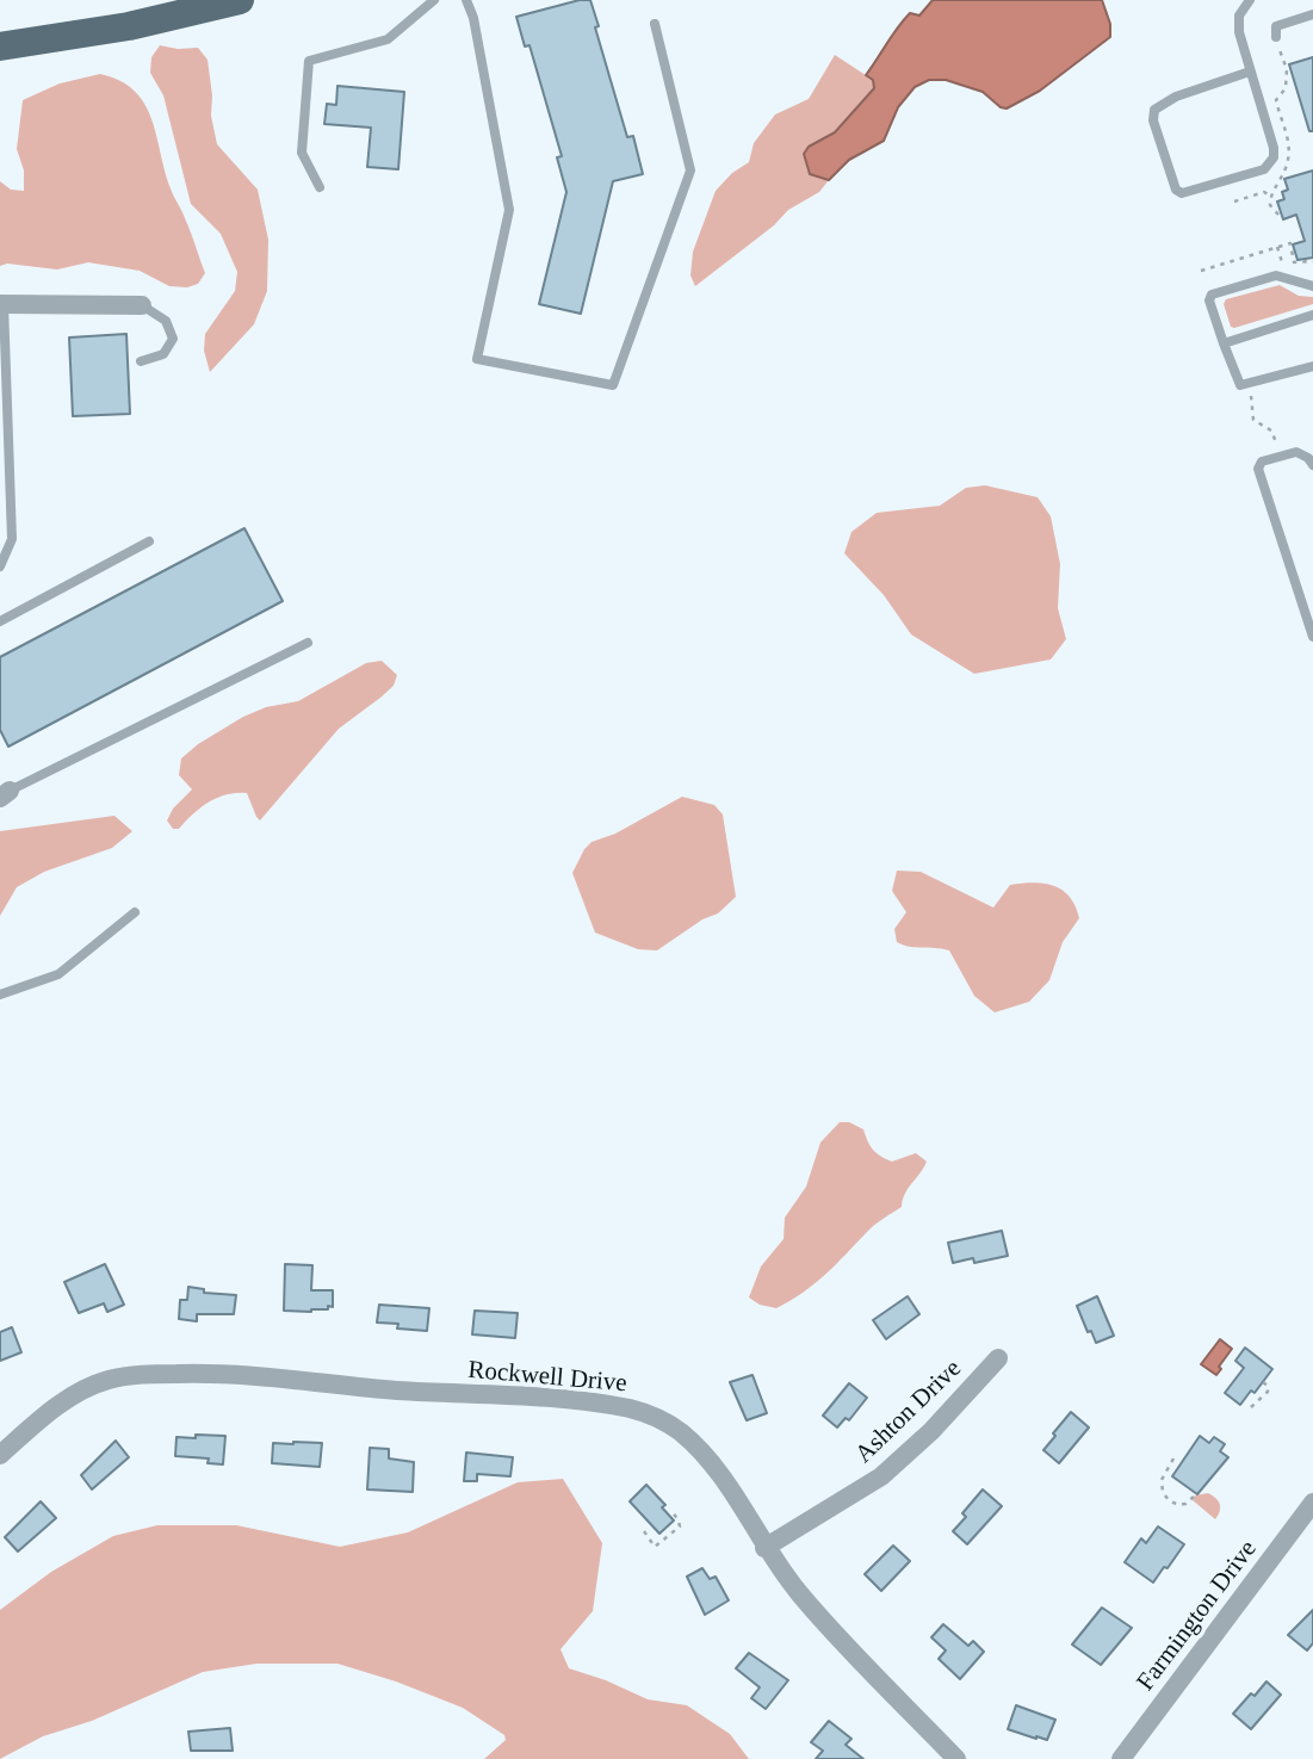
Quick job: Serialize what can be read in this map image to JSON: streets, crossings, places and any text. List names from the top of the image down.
{
  "streets": {
    "street": ["Rockwell Drive", "Ashton Drive", "Farmington Drive"]
  },
  "crossings": [
    ["Rockwell Drive", "Ashton Drive"]
  ]
}
